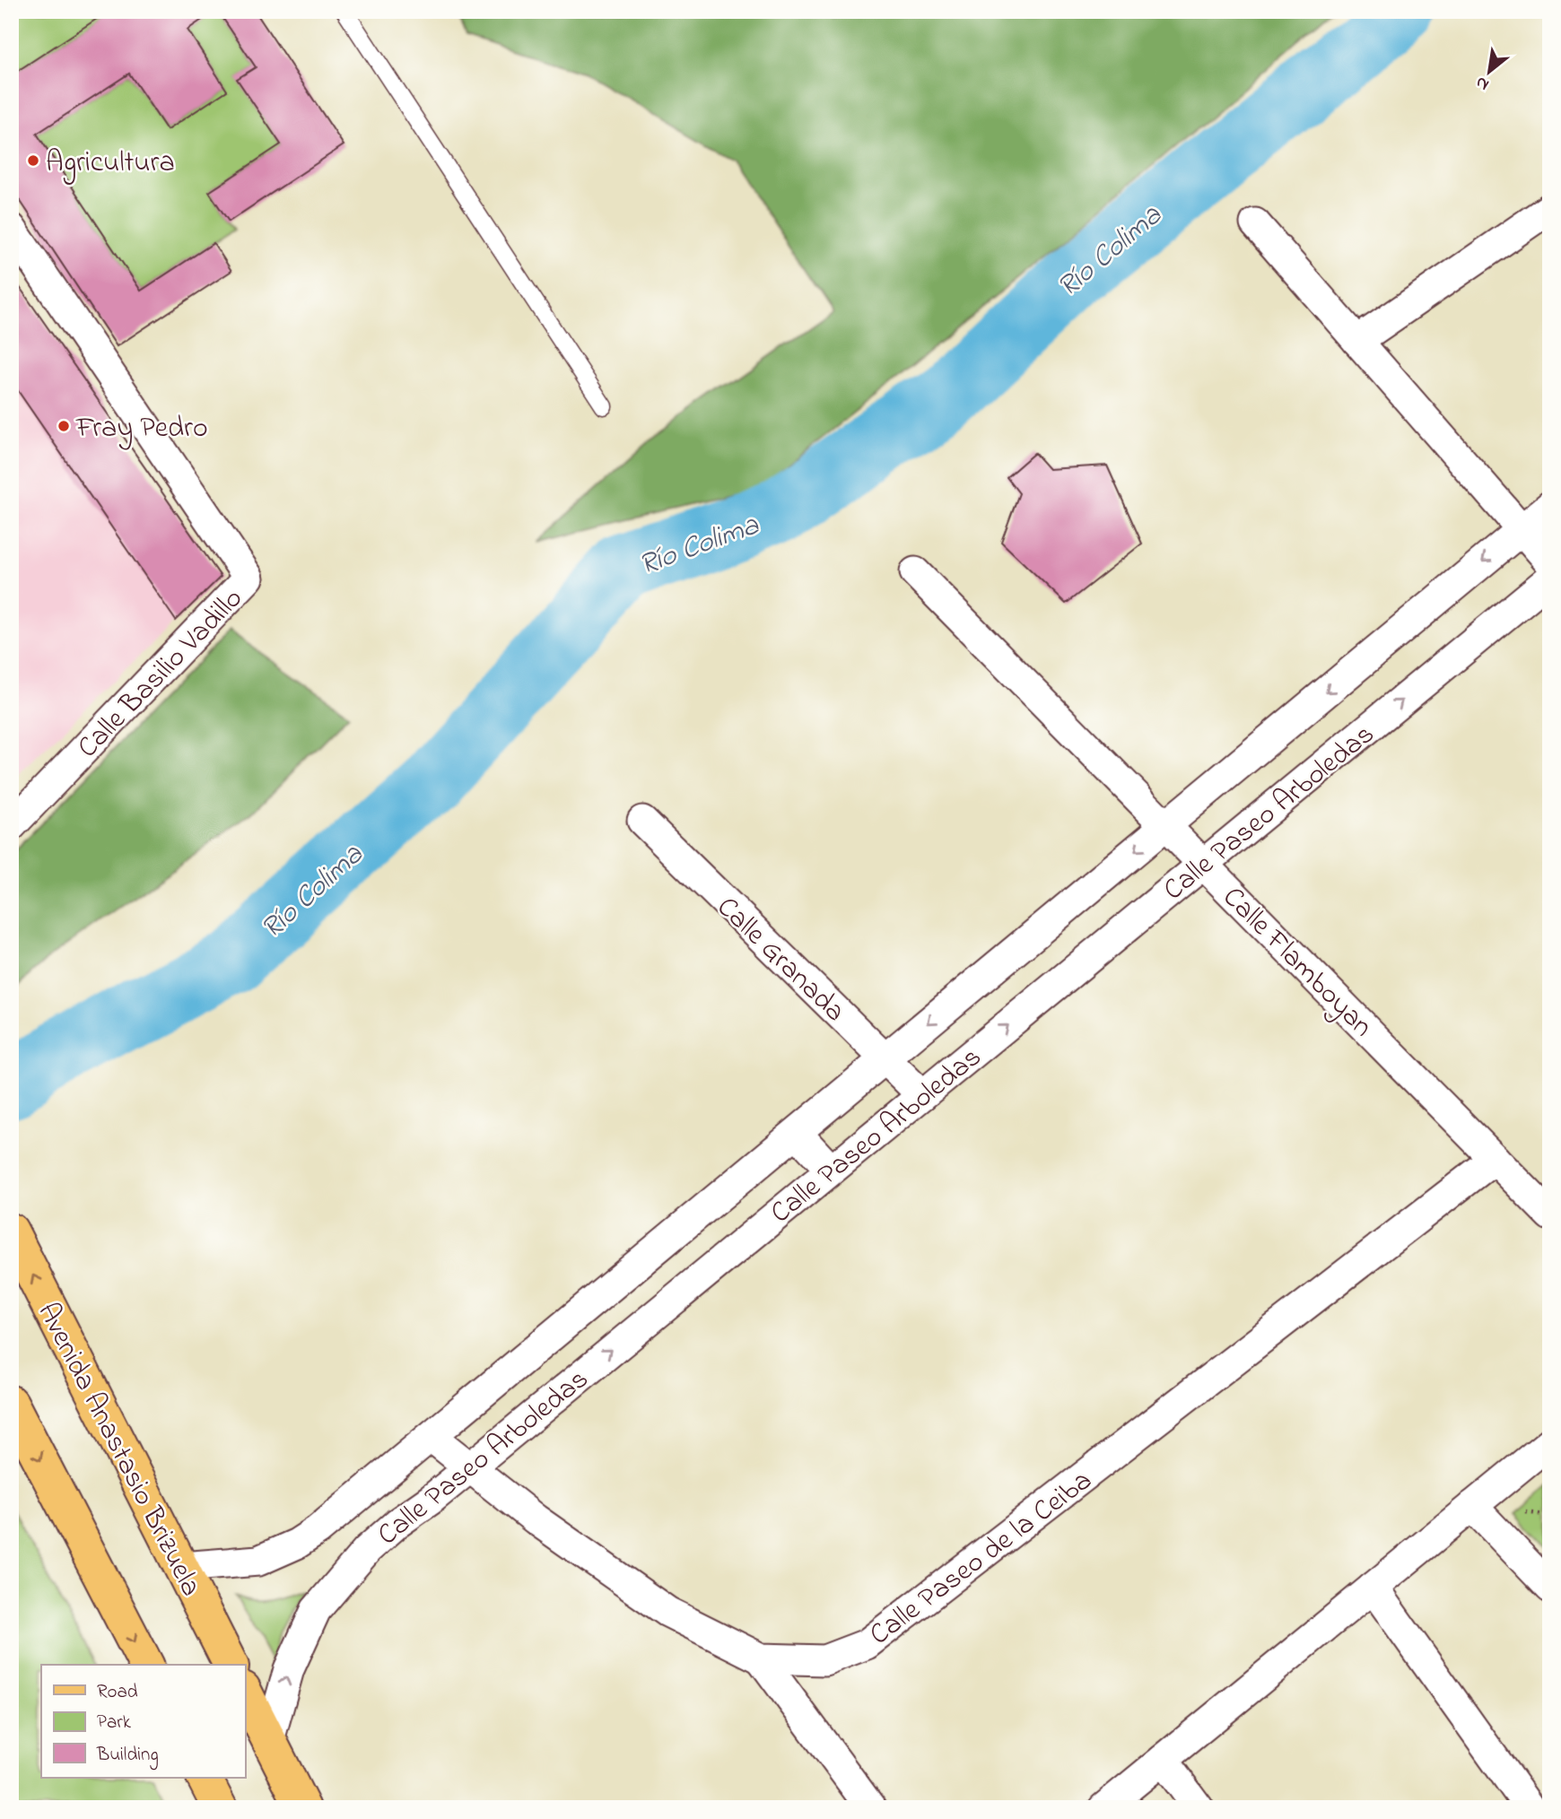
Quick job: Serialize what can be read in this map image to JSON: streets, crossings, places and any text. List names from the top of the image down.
{
  "streets": {
    "main road": ["Avenida Anastasio Brizuela"],
    "street": [
      "Calle Basilio Vadillo",
      "Calle Paseo Arboledas",
      "Calle Granada",
      "Calle Flamboyan",
      "Calle Paseo de la Ceiba"
    ]
  },
  "crossings": [
    ["Calle Paseo Arboledas", "Calle Granada"],
    ["Calle Paseo Arboledas", "Calle Flamboyan"],
    ["Calle Paseo Arboledas", "Avenida Anastasio Brizuela"],
    ["Calle Paseo Arboledas", "Calle Paseo de la Ceiba"],
    ["Calle Flamboyan", "Calle Paseo de la Ceiba"]
  ],
  "water": ["Río Colima"],
  "places": ["Agricultura", "Fray Pedro"],
  "legend": ["Road", "Park", "Building"],
  "north": "bottom left"
}
